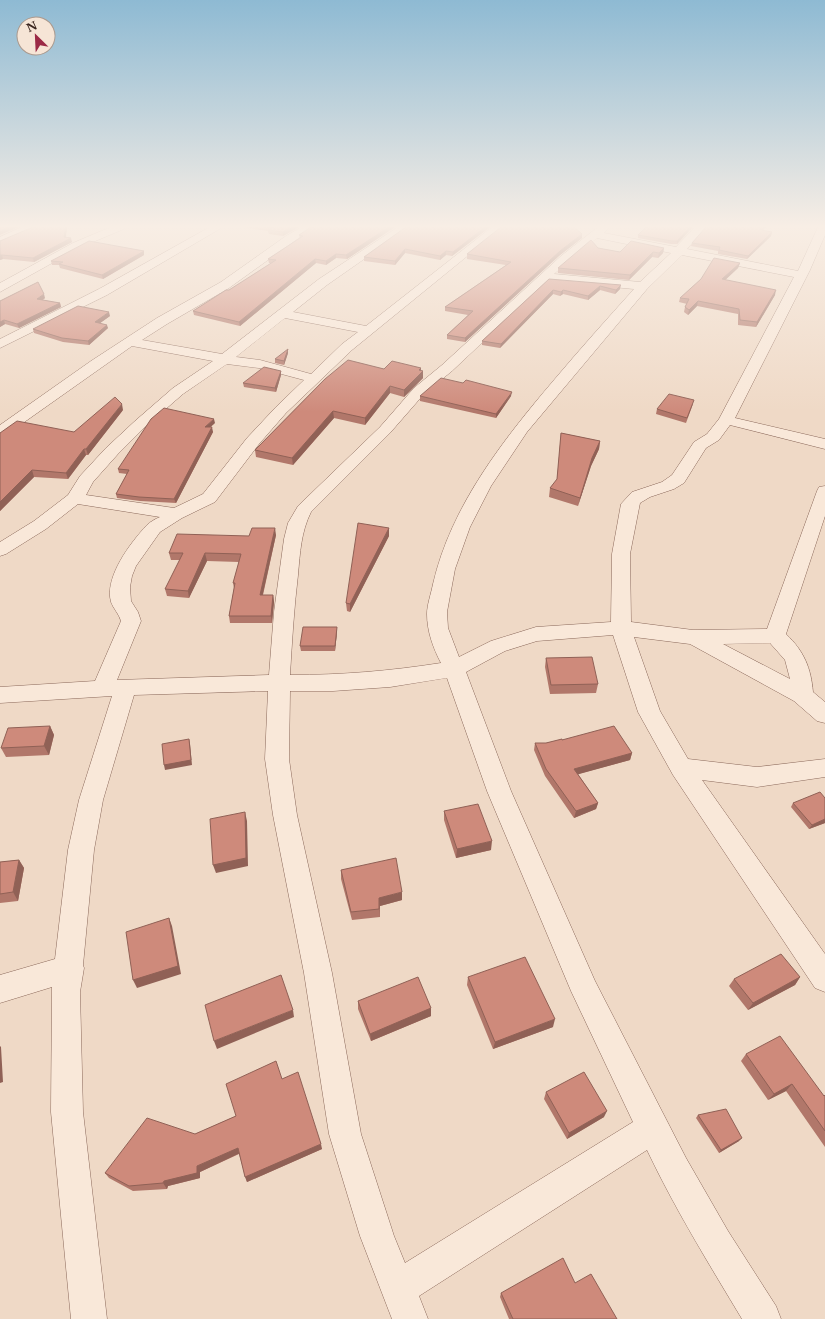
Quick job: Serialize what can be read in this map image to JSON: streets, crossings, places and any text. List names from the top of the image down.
{
  "north": "top left"
}
